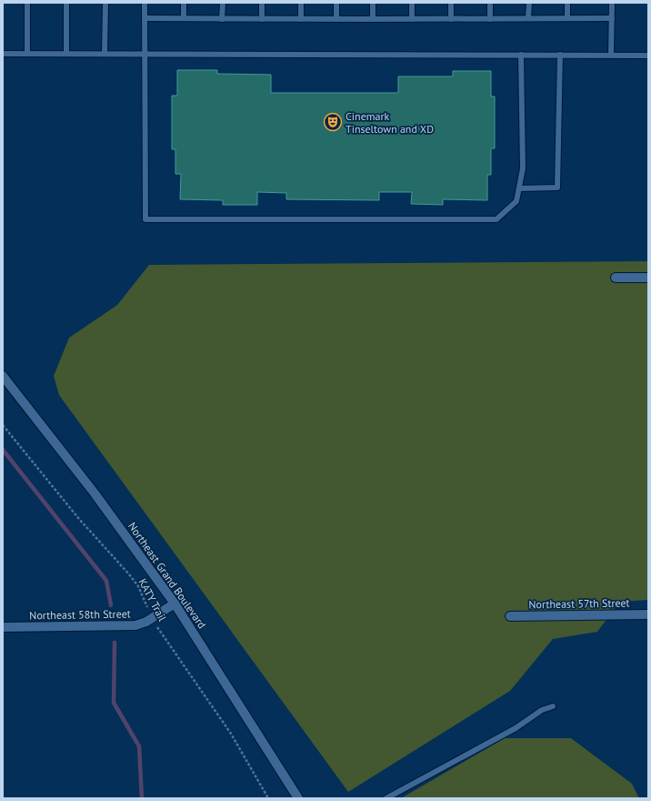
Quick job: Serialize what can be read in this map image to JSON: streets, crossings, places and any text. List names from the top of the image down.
{
  "streets": {
    "street": ["Northeast Grand Boulevard", "Northeast 57th Street", "Northeast 58th Street"],
    "path": ["KATY Trail"]
  },
  "crossings": [
    ["Northeast Grand Boulevard", "Northeast 58th Street"],
    ["KATY Trail", "Northeast 58th Street"]
  ],
  "places": {
    "theatre": ["Cinemark Tinseltown and XD"]
  }
}
